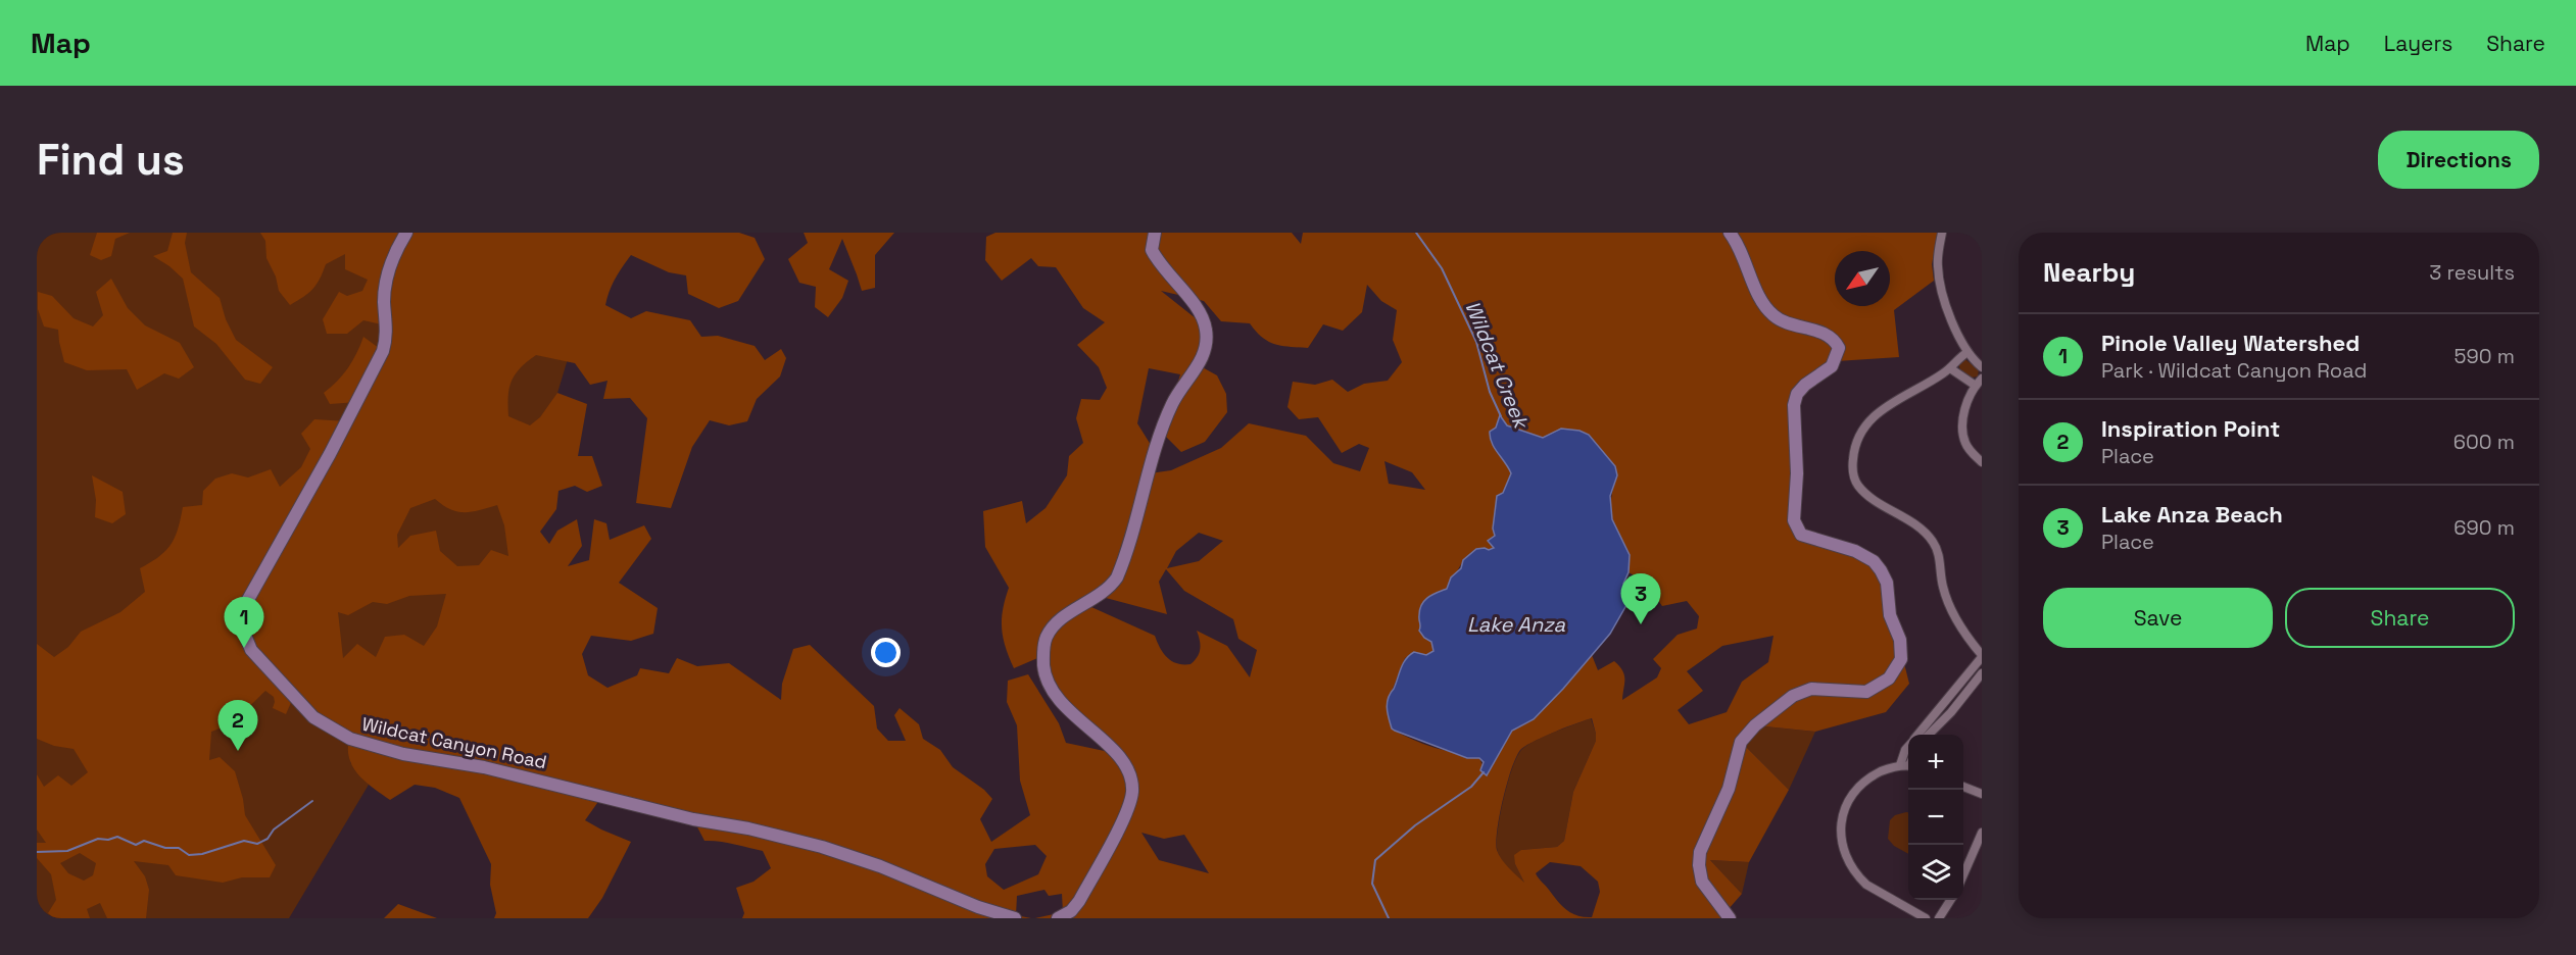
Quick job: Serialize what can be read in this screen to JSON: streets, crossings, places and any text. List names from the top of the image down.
{
  "streets": {
    "street": ["Wildcat Canyon Road"]
  },
  "water": ["Wildcat Creek", "Lake Anza"],
  "north": "bottom left",
  "page": {
    "header": "Map",
    "nav": ["Map", "Layers", "Share"],
    "buttons": [
      "Directions",
      ["Save", "Share"]
    ],
    "title": "Find us",
    "heading": ["Nearby", "3 results"],
    "list": [
      {
        "mark": "1",
        "name": "Pinole Valley Watershed",
        "note": "Park · Wildcat Canyon Road",
        "value": "590 m"
      },
      {
        "mark": "2",
        "name": "Inspiration Point",
        "note": "Place",
        "value": "600 m"
      },
      {
        "mark": "3",
        "name": "Lake Anza Beach",
        "note": "Place",
        "value": "690 m"
      }
    ],
    "pins": ["3", "1", "2"],
    "map_buttons": ["+", "−"]
  }
}
